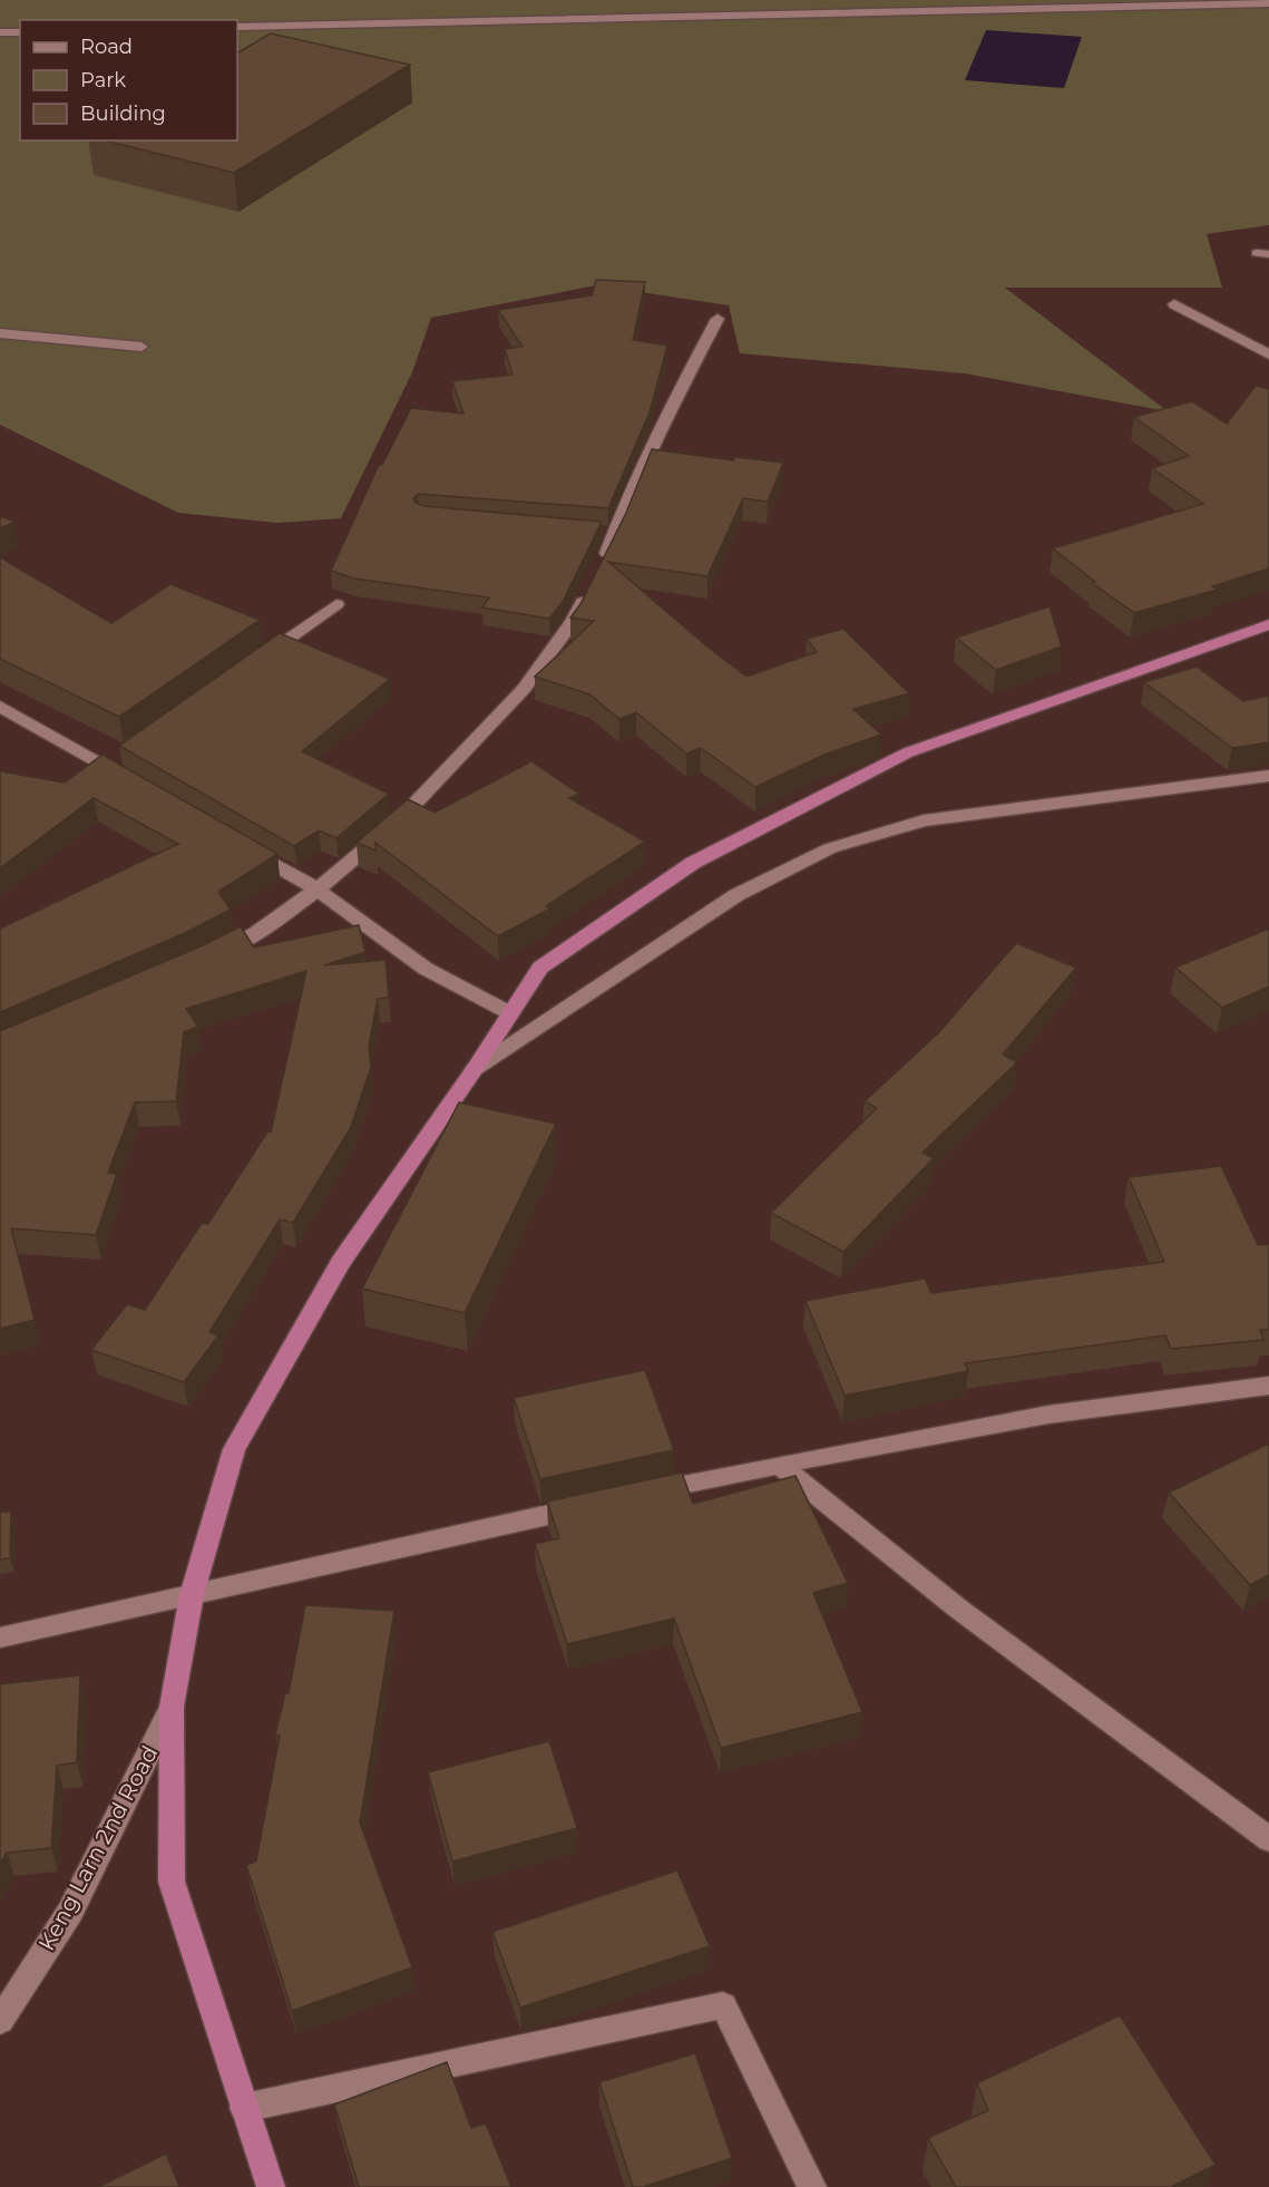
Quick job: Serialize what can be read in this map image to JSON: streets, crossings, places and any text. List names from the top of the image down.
{
  "streets": {
    "street": ["Keng Larn 2nd Road"]
  },
  "legend": ["Road", "Park", "Building"]
}
